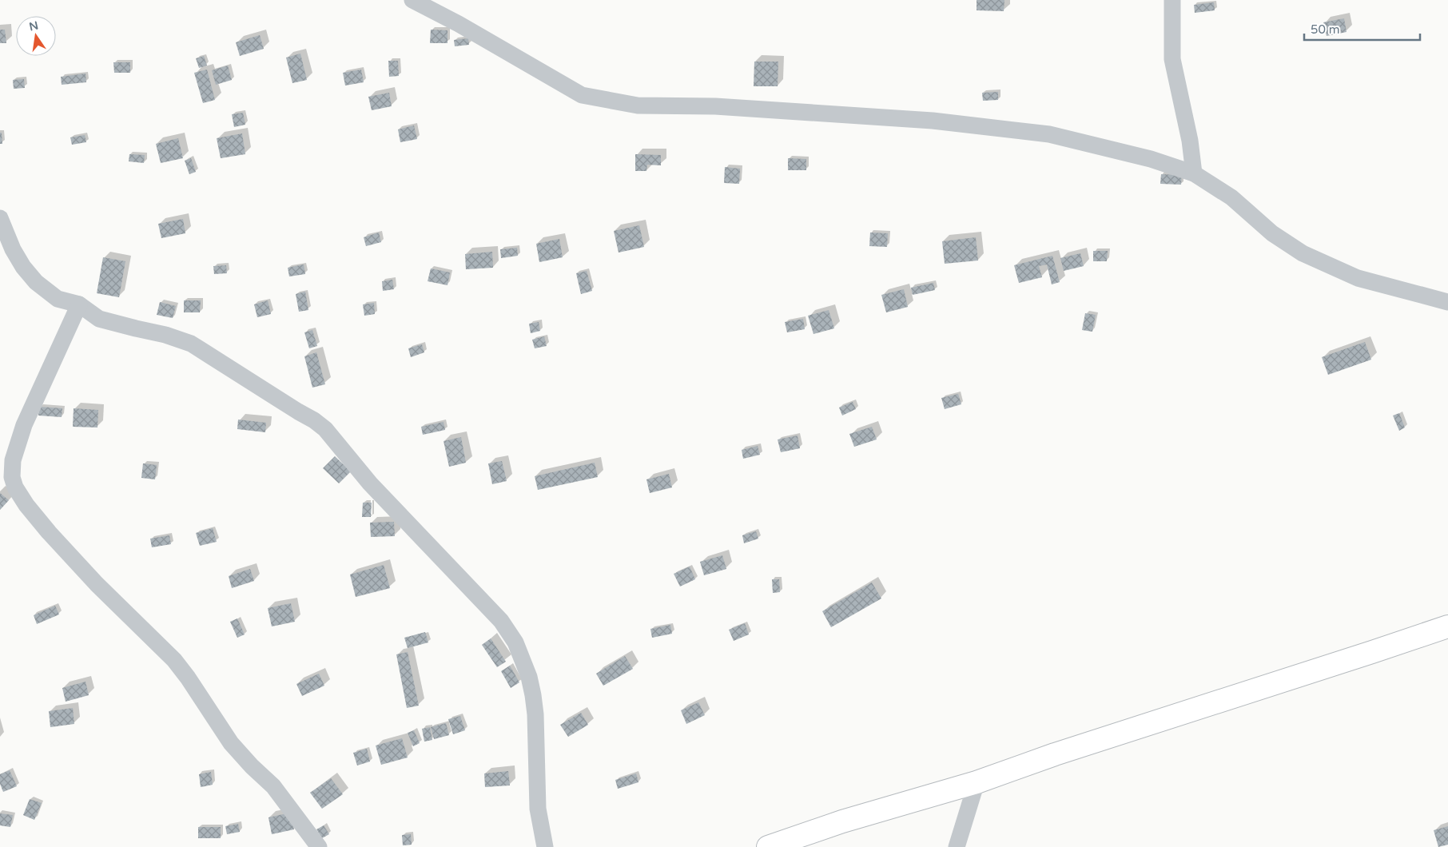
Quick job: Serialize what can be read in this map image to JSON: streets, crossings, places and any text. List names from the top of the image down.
{
  "scale_bar": "50 m",
  "north": "top"
}
